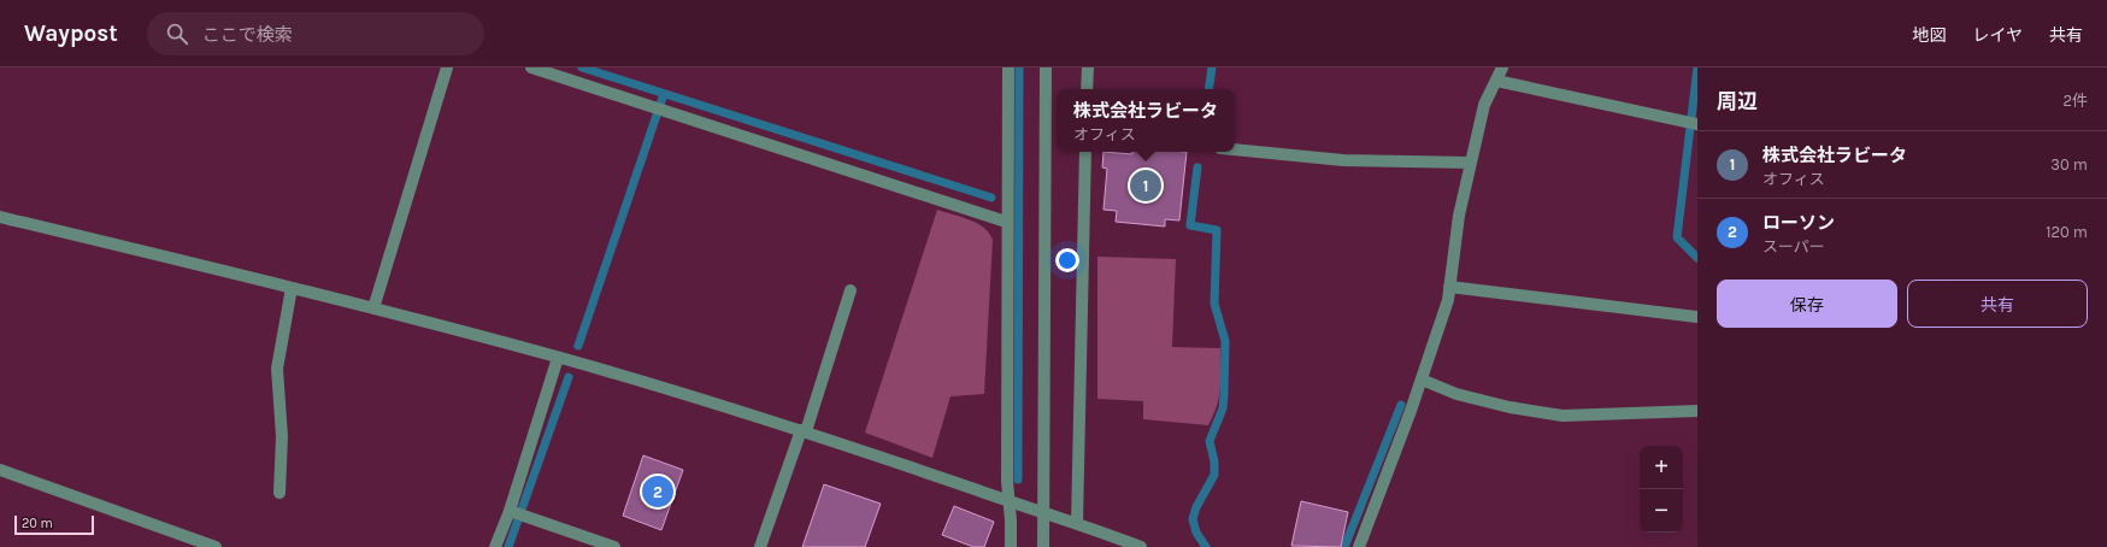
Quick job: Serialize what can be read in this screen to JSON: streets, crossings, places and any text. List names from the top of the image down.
{
  "scale_bar": "20 m",
  "page": {
    "header": "Waypost",
    "search": "ここで検索",
    "nav": ["地図", "レイヤ", "共有"],
    "heading": ["周辺", "2件"],
    "popup": ["株式会社ラビータ", "オフィス"],
    "list": [
      {
        "mark": "1",
        "name": "株式会社ラビータ",
        "note": "オフィス",
        "value": "30 m"
      },
      {
        "mark": "2",
        "name": "ローソン",
        "note": "スーパー",
        "value": "120 m"
      }
    ],
    "pins": ["1", "2"],
    "buttons": ["保存", "共有"],
    "map_buttons": ["+", "−"],
    "scale": "20 m"
  }
}
